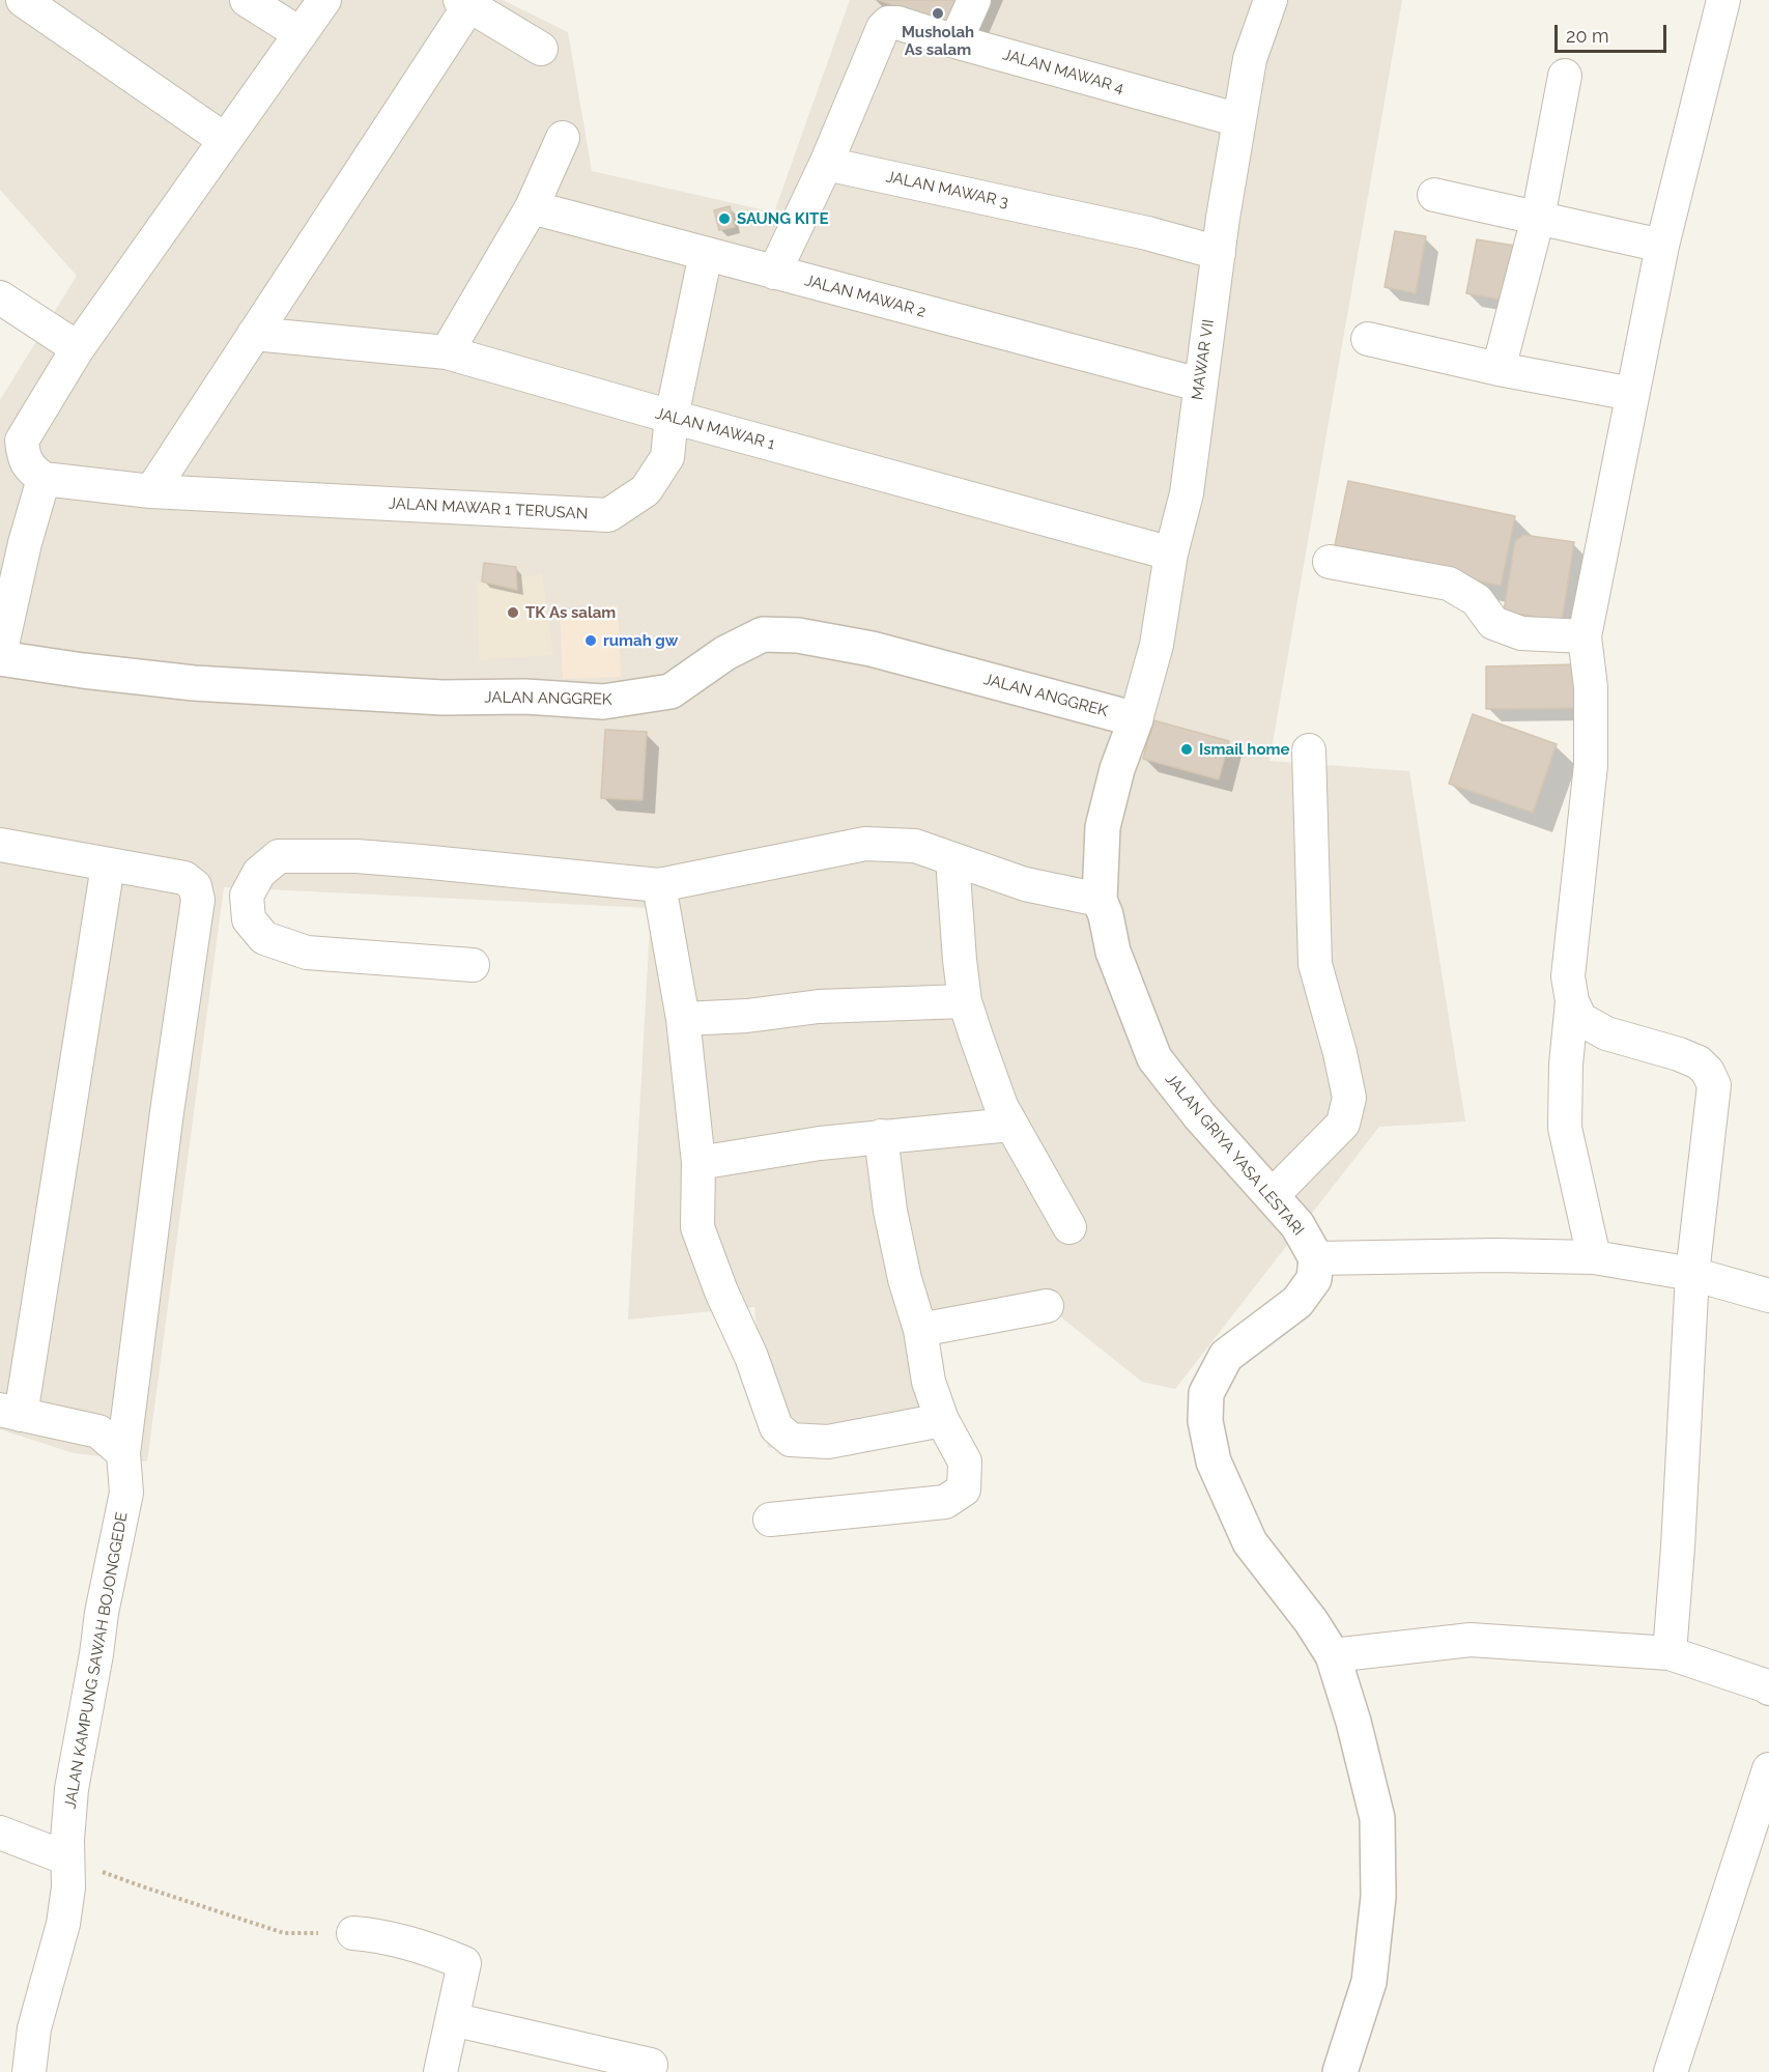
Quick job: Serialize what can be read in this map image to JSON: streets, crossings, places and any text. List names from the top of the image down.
{
  "streets": {
    "street": [
      "JALAN MAWAR 4",
      "JALAN MAWAR 3",
      "JALAN MAWAR 2",
      "MAWAR VII",
      "JALAN MAWAR 1",
      "JALAN MAWAR 1 TERUSAN",
      "JALAN ANGGREK",
      "JALAN GRIYA YASA LESTARI",
      "JALAN KAMPUNG SAWAH BOJONGGEDE"
    ]
  },
  "crossings": [
    ["JALAN MAWAR 4", "JALAN MAWAR 3"],
    ["JALAN MAWAR 4", "MAWAR VII"],
    ["JALAN MAWAR 3", "MAWAR VII"],
    ["JALAN MAWAR 2", "MAWAR VII"],
    ["JALAN MAWAR 2", "JALAN MAWAR 1 TERUSAN"],
    ["MAWAR VII", "JALAN MAWAR 1"],
    ["MAWAR VII", "JALAN ANGGREK"],
    ["MAWAR VII", "JALAN GRIYA YASA LESTARI"],
    ["JALAN MAWAR 1", "JALAN MAWAR 1 TERUSAN"],
    ["JALAN ANGGREK", "JALAN GRIYA YASA LESTARI"]
  ],
  "places": [
    "Musholah As salam",
    "SAUNG KITE",
    "TK As salam",
    "rumah gw",
    "Ismail home"
  ],
  "scale_bar": "20 m"
}
